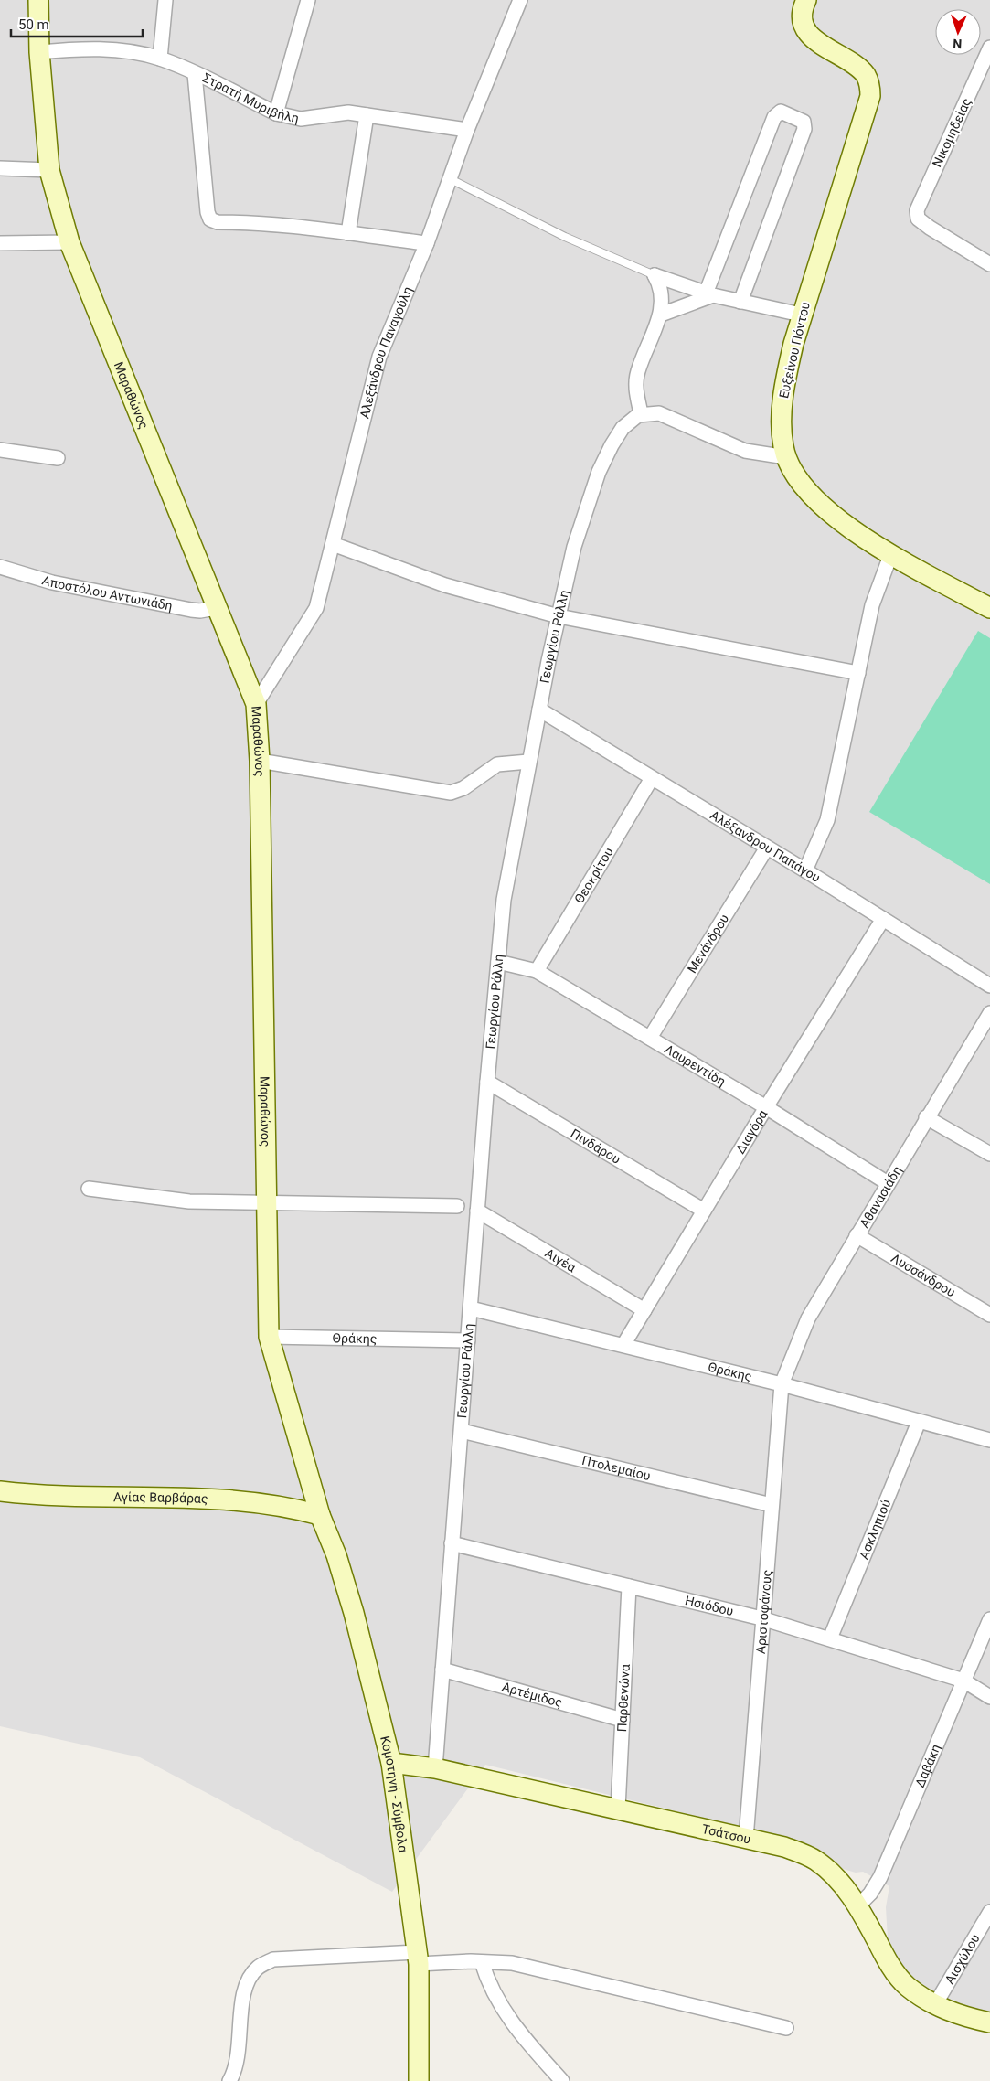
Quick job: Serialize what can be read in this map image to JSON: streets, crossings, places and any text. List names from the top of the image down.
{
  "streets": {
    "street": [
      "Στρατή Μυριβήλη",
      "Νικομηδείας",
      "Ευξείνου Πόντου",
      "Αλεξάνδρου Παναγούλη",
      "Μαραθώνος",
      "Αποστόλου Αντωνιάδη",
      "Γεωργίου Ράλλη",
      "Αλέξανδρου Παπάγου",
      "Θεοκρίτου",
      "Μενάνδρου",
      "Λαυρεντίδη",
      "Διαγόρα",
      "Πινδάρου",
      "Αθανασιάδη",
      "Αιγέα",
      "Λυσσάνδρου",
      "Θράκης",
      "Πτολεμαίου",
      "Αγίας Βαρβάρας",
      "Ασκληπιού",
      "Ησιόδου",
      "Αριστοφάνους",
      "Αρτέμιδος",
      "Παρθενώνα",
      "Δαβάκη",
      "Κομοτηνή - Σύμβολα",
      "Τσάτσου",
      "Αισχύλου"
    ]
  },
  "crossings": [
    ["Στρατή Μυριβήλη", "Αλεξάνδρου Παναγούλη"],
    ["Στρατή Μυριβήλη", "Μαραθώνος"],
    ["Αλεξάνδρου Παναγούλη", "Μαραθώνος"],
    ["Μαραθώνος", "Αποστόλου Αντωνιάδη"],
    ["Μαραθώνος", "Θράκης"],
    ["Μαραθώνος", "Αγίας Βαρβάρας"],
    ["Μαραθώνος", "Κομοτηνή - Σύμβολα"],
    ["Γεωργίου Ράλλη", "Αλέξανδρου Παπάγου"],
    ["Γεωργίου Ράλλη", "Λαυρεντίδη"],
    ["Γεωργίου Ράλλη", "Πινδάρου"],
    ["Γεωργίου Ράλλη", "Αιγέα"],
    ["Γεωργίου Ράλλη", "Θράκης"],
    ["Γεωργίου Ράλλη", "Πτολεμαίου"],
    ["Γεωργίου Ράλλη", "Ησιόδου"],
    ["Γεωργίου Ράλλη", "Αρτέμιδος"],
    ["Γεωργίου Ράλλη", "Τσάτσου"],
    ["Αλέξανδρου Παπάγου", "Θεοκρίτου"],
    ["Αλέξανδρου Παπάγου", "Μενάνδρου"],
    ["Αλέξανδρου Παπάγου", "Διαγόρα"],
    ["Θεοκρίτου", "Λαυρεντίδη"],
    ["Μενάνδρου", "Λαυρεντίδη"],
    ["Λαυρεντίδη", "Διαγόρα"],
    ["Λαυρεντίδη", "Αθανασιάδη"],
    ["Διαγόρα", "Πινδάρου"],
    ["Διαγόρα", "Αιγέα"],
    ["Διαγόρα", "Θράκης"],
    ["Αθανασιάδη", "Λυσσάνδρου"],
    ["Αθανασιάδη", "Θράκης"],
    ["Αθανασιάδη", "Αριστοφάνους"],
    ["Θράκης", "Ασκληπιού"],
    ["Θράκης", "Αριστοφάνους"],
    ["Πτολεμαίου", "Αριστοφάνους"],
    ["Αγίας Βαρβάρας", "Κομοτηνή - Σύμβολα"],
    ["Ασκληπιού", "Ησιόδου"],
    ["Ησιόδου", "Αριστοφάνους"],
    ["Ησιόδου", "Παρθενώνα"],
    ["Ησιόδου", "Δαβάκη"],
    ["Αριστοφάνους", "Τσάτσου"],
    ["Αρτέμιδος", "Παρθενώνα"],
    ["Παρθενώνα", "Τσάτσου"],
    ["Δαβάκη", "Τσάτσου"],
    ["Κομοτηνή - Σύμβολα", "Τσάτσου"],
    ["Τσάτσου", "Αισχύλου"]
  ],
  "scale_bar": "50 m",
  "north": "bottom"
}
